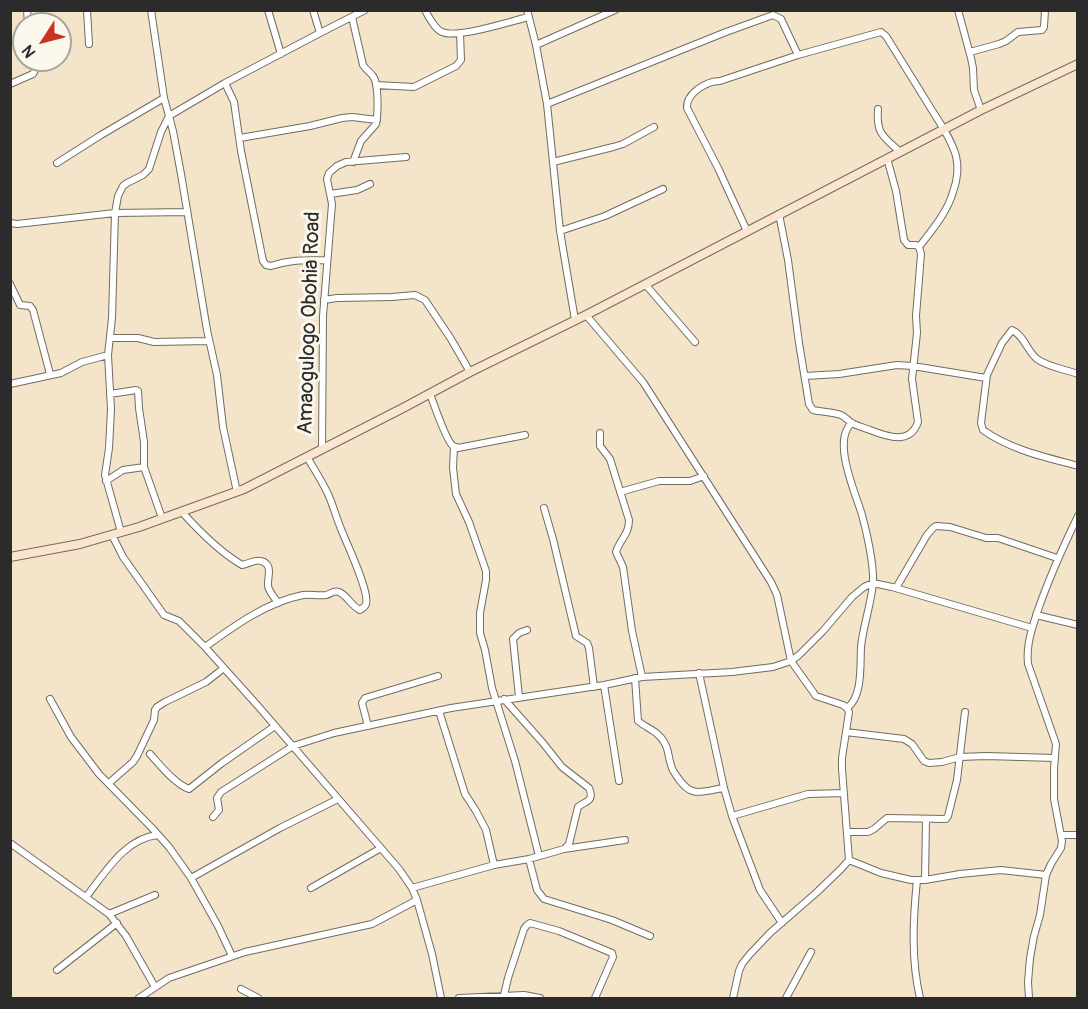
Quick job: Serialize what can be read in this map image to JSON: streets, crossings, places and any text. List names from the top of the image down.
{
  "streets": {
    "street": ["Amaogulogo Obohia Road"]
  },
  "north": "bottom left"
}
